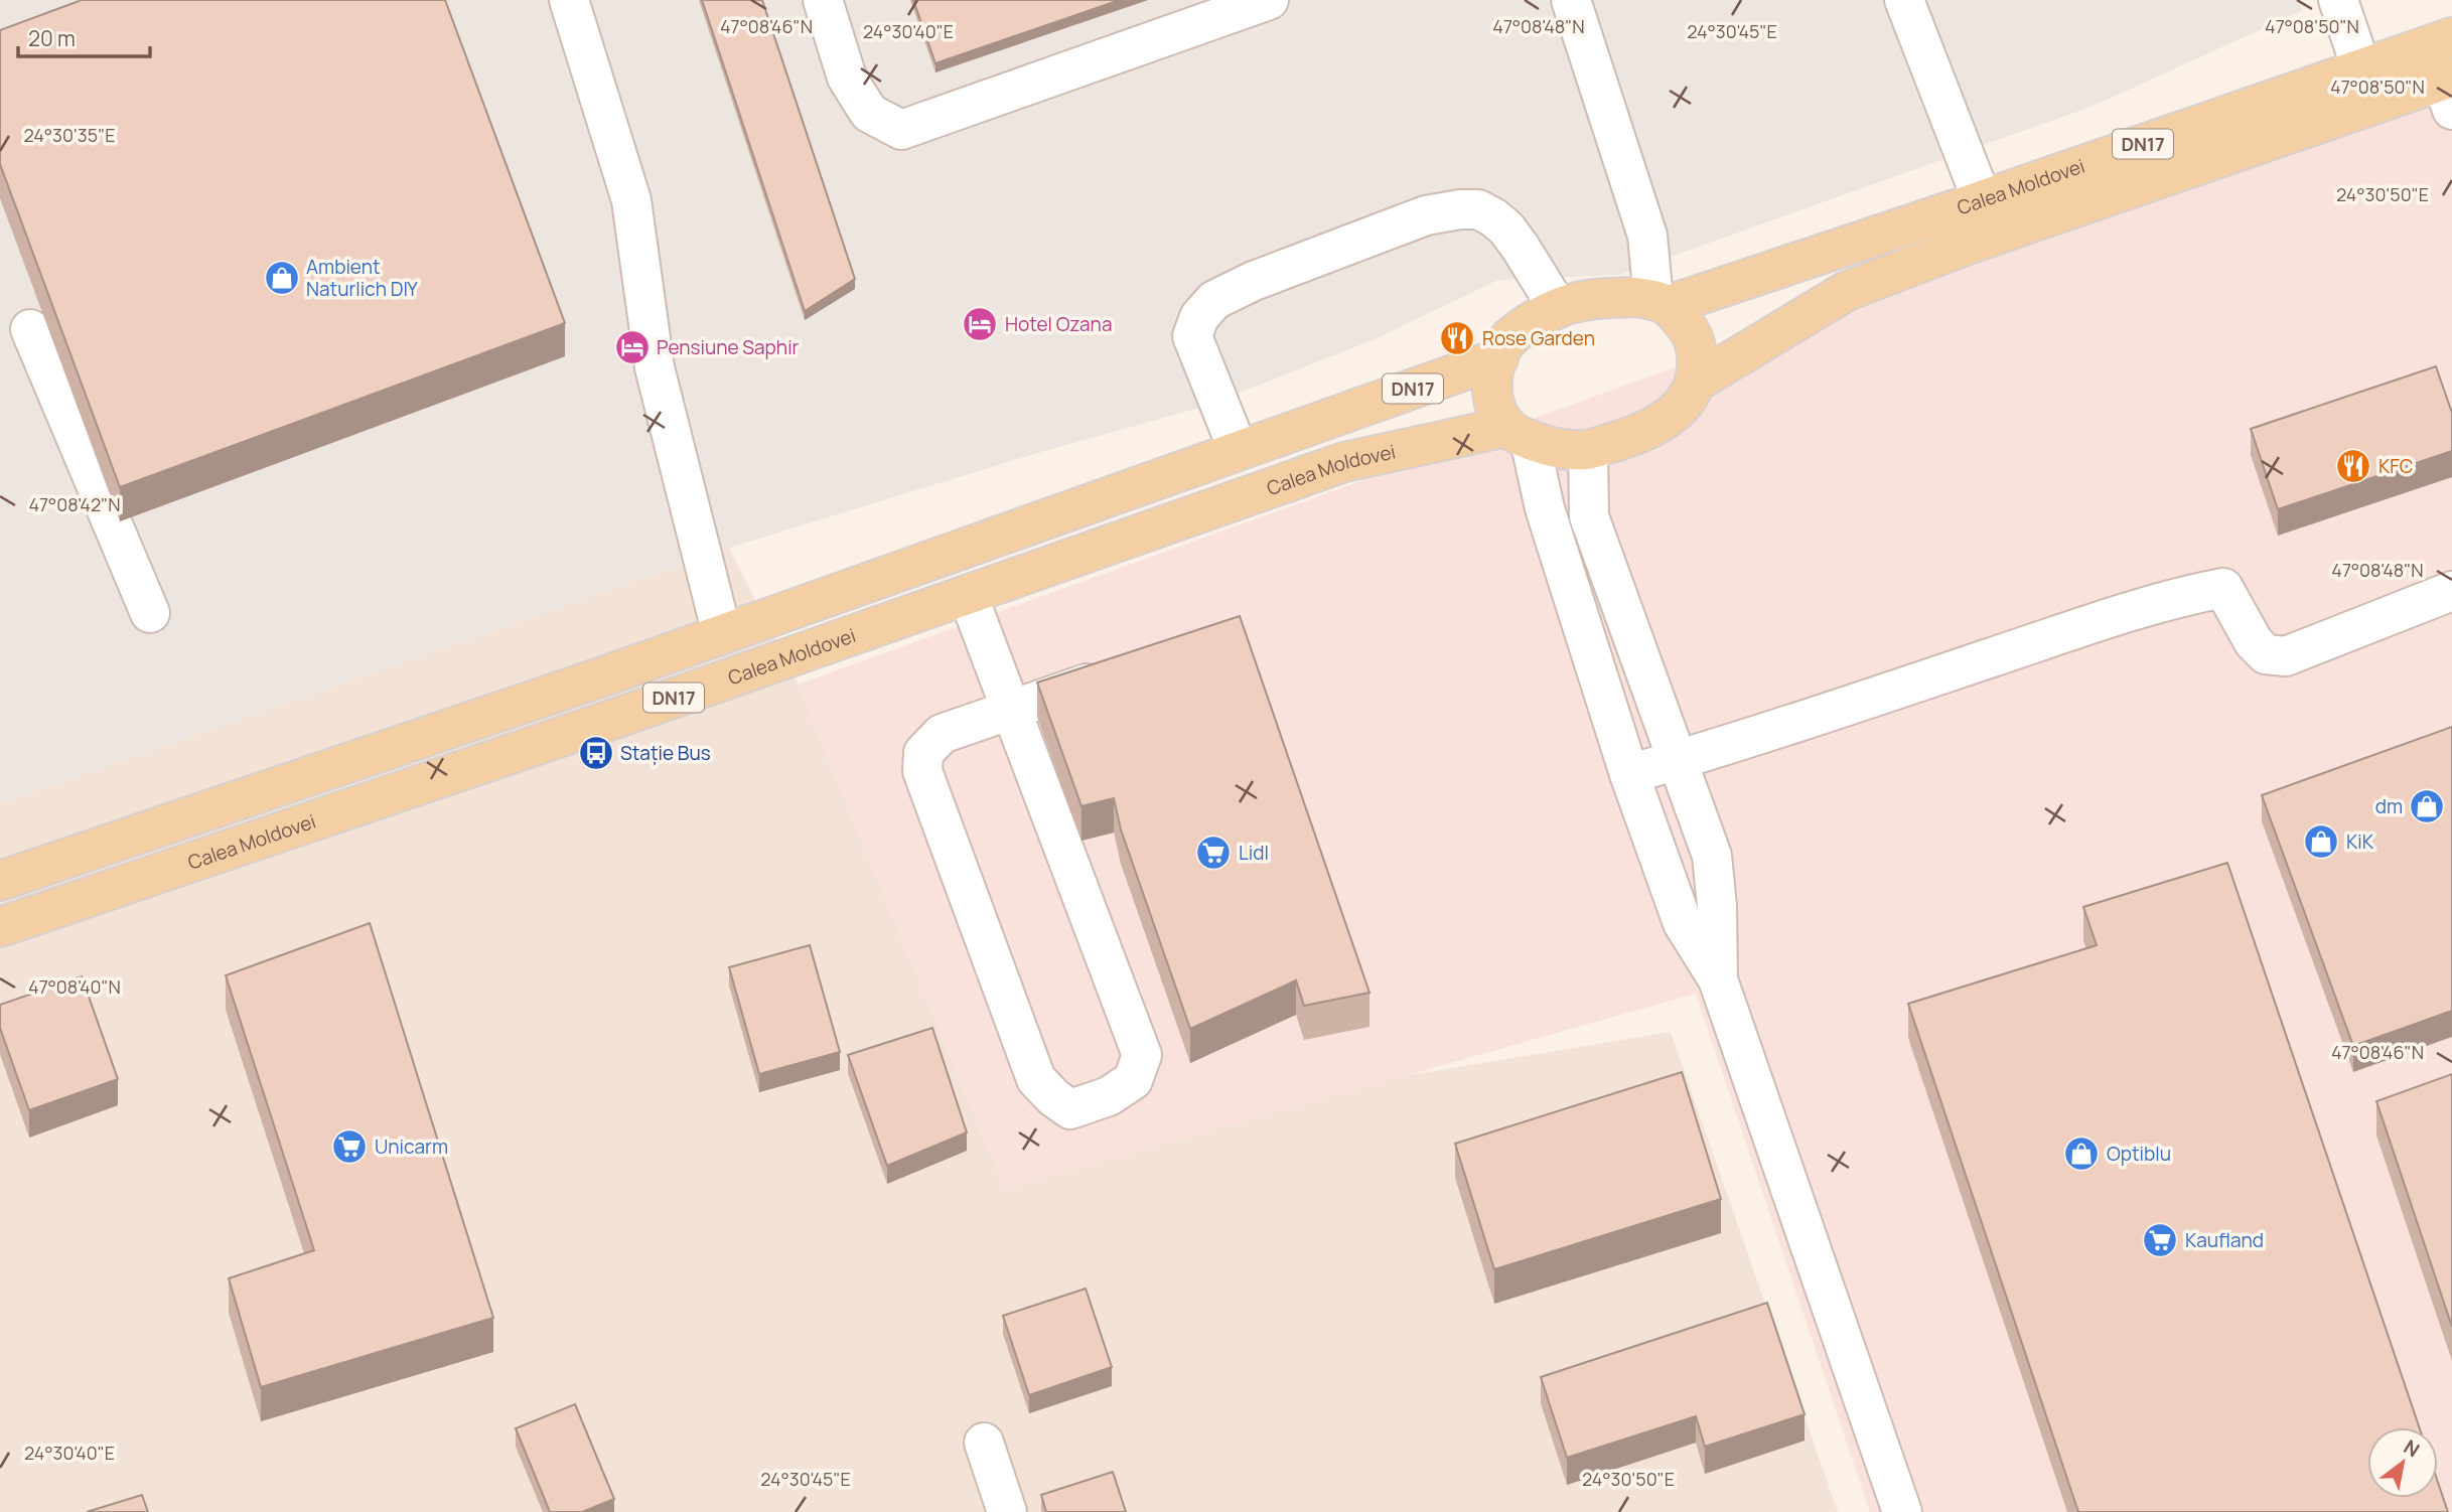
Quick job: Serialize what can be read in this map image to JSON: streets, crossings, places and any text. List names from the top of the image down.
{
  "streets": {
    "main road": ["DN17", "Calea Moldovei"]
  },
  "crossings": [
    ["DN17", "Calea Moldovei"]
  ],
  "places": {
    "shop": [
      "Ambient Naturlich DIY",
      "dm",
      "KiK",
      "Optiblu"
    ],
    "hotel": ["Hotel Ozana", "Pensiune Saphir"],
    "restaurant": ["Rose Garden", "KFC"],
    "bus stop": ["Stație Bus"],
    "supermarket": ["Lidl", "Unicarm", "Kaufland"]
  },
  "scale_bar": "20 m",
  "north": "top right",
  "coordinates": [
    "47°08'46\"N",
    "47°08'48\"N",
    "47°08'50\"N",
    "24°30'40\"E",
    "24°30'45\"E",
    "24°30'35\"E",
    "24°30'50\"E",
    "47°08'42\"N",
    "47°08'40\"N"
  ]
}
